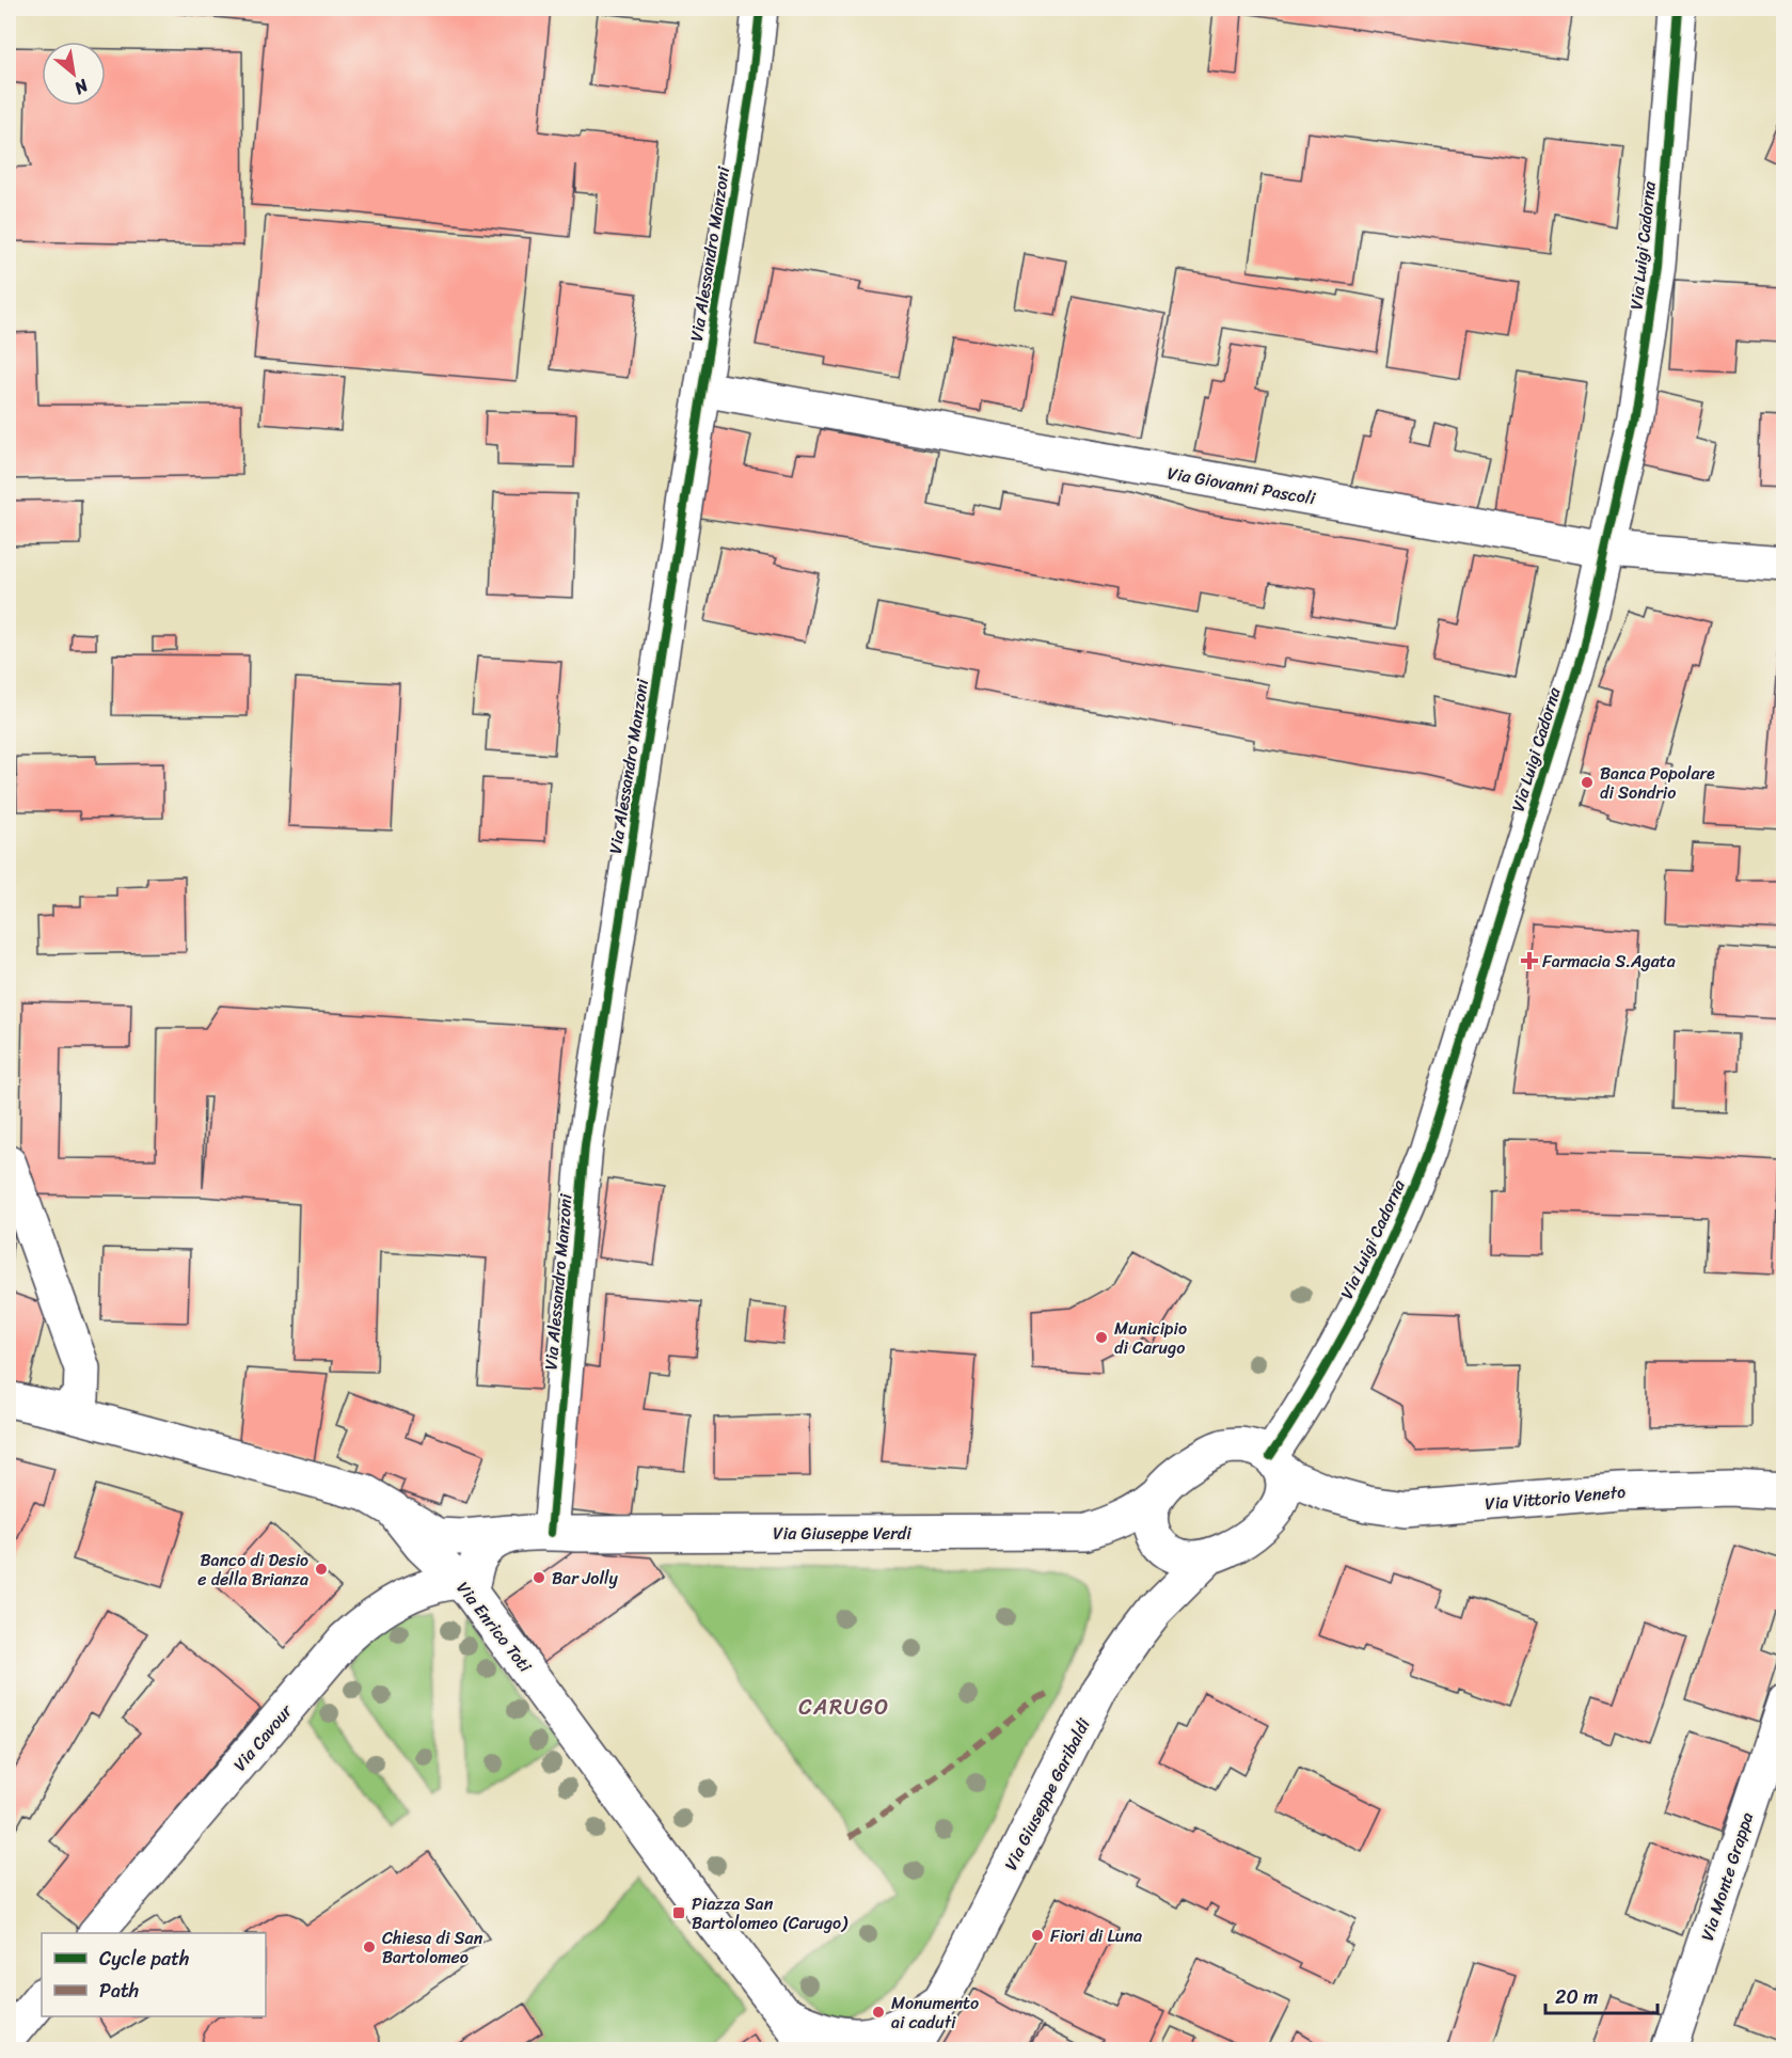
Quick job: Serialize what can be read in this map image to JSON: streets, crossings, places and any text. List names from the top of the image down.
{
  "streets": {
    "street": [
      "Via Luigi Cadorna",
      "Via Alessandro Manzoni",
      "Via Giovanni Pascoli",
      "Via Vittorio Veneto",
      "Via Giuseppe Verdi",
      "Via Enrico Toti",
      "Via Cavour",
      "Via Giuseppe Garibaldi",
      "Via Monte Grappa"
    ]
  },
  "crossings": [
    ["Via Luigi Cadorna", "Via Giovanni Pascoli"],
    ["Via Luigi Cadorna", "Via Vittorio Veneto"],
    ["Via Luigi Cadorna", "Via Giuseppe Verdi"],
    ["Via Luigi Cadorna", "Via Giuseppe Garibaldi"],
    ["Via Alessandro Manzoni", "Via Giovanni Pascoli"],
    ["Via Alessandro Manzoni", "Via Giuseppe Verdi"],
    ["Via Vittorio Veneto", "Via Giuseppe Verdi"],
    ["Via Vittorio Veneto", "Via Giuseppe Garibaldi"],
    ["Via Giuseppe Verdi", "Via Enrico Toti"],
    ["Via Giuseppe Verdi", "Via Cavour"],
    ["Via Giuseppe Verdi", "Via Giuseppe Garibaldi"],
    ["Via Enrico Toti", "Via Cavour"],
    ["Via Enrico Toti", "Via Giuseppe Garibaldi"]
  ],
  "districts": ["CARUGO"],
  "places": {
    "other": [
      "Banca Popolare di Sondrio",
      "Municipio di Carugo",
      "Banco di Desio e della Brianza",
      "Bar Jolly",
      "Fiori di Luna",
      "Chiesa di San Bartolomeo",
      "Monumento ai caduti"
    ],
    "health": ["Farmacia S.Agata"],
    "transit": ["Piazza San Bartolomeo (Carugo)"]
  },
  "legend": ["Cycle path", "Path"],
  "scale_bar": "20 m",
  "north": "bottom right"
}
